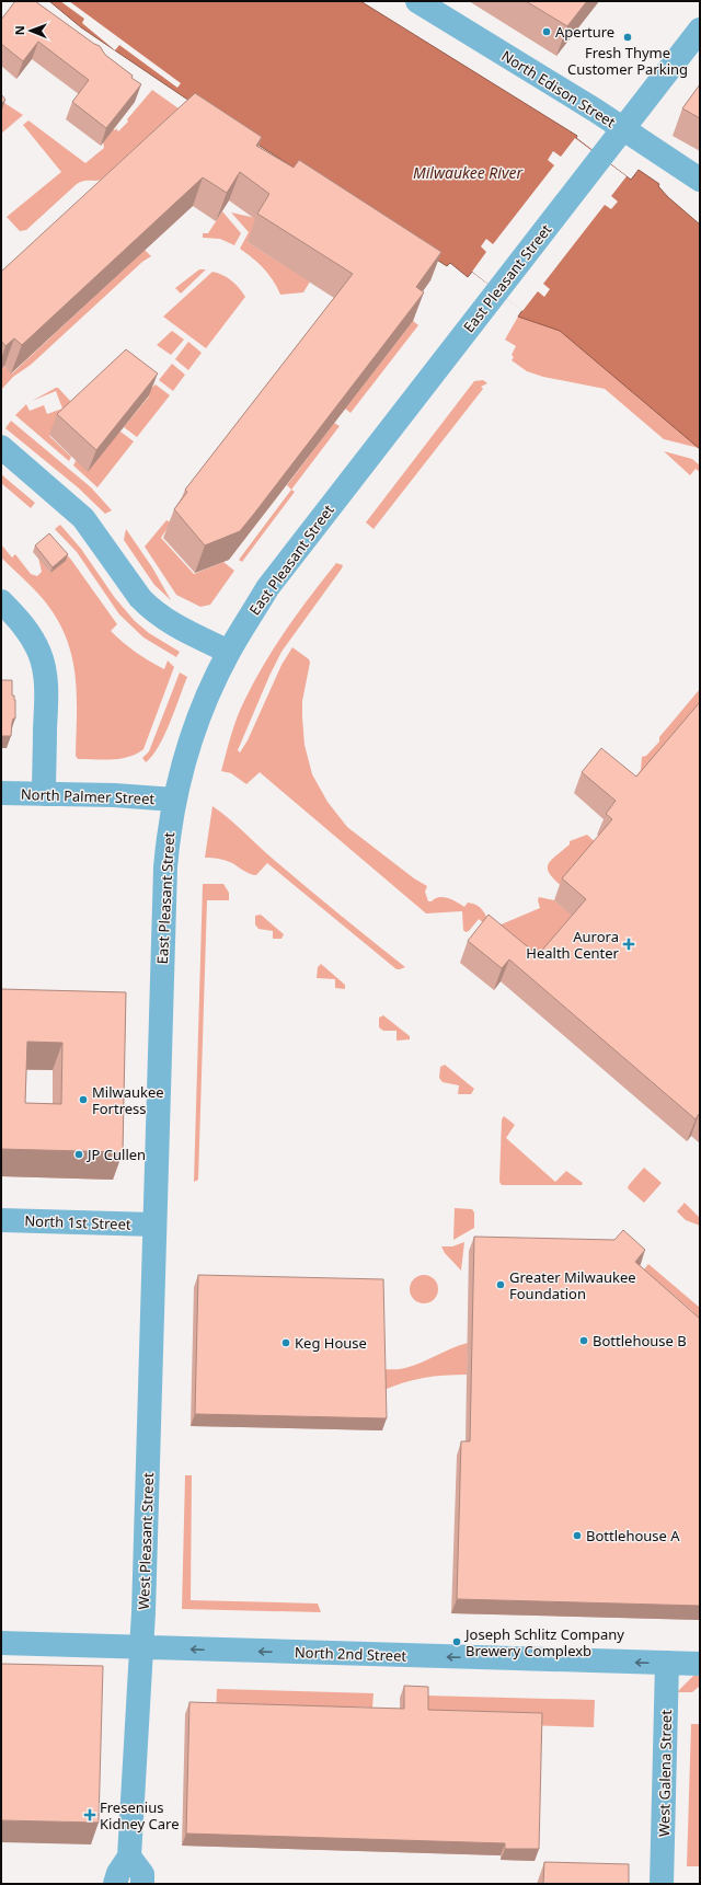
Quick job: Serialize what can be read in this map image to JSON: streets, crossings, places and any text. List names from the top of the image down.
{
  "streets": {
    "street": [
      "North Edison Street",
      "East Pleasant Street",
      "North Palmer Street",
      "North 1st Street",
      "West Pleasant Street",
      "North 2nd Street",
      "West Galena Street"
    ]
  },
  "crossings": [
    ["North Edison Street", "East Pleasant Street"],
    ["East Pleasant Street", "North Palmer Street"],
    ["East Pleasant Street", "North 1st Street"],
    ["East Pleasant Street", "West Pleasant Street"],
    ["North 1st Street", "West Pleasant Street"],
    ["West Pleasant Street", "North 2nd Street"],
    ["North 2nd Street", "West Galena Street"]
  ],
  "one_way": ["North 2nd Street"],
  "water": ["Milwaukee River"],
  "places": {
    "other": [
      "Aperture",
      "Fresh Thyme Customer Parking",
      "Milwaukee Fortress",
      "JP Cullen",
      "Greater Milwaukee Foundation",
      "Bottlehouse B",
      "Keg House",
      "Bottlehouse A",
      "Joseph Schlitz Company Brewery Complexb"
    ],
    "health": ["Aurora Health Center", "Fresenius Kidney Care"]
  },
  "north": "left"
}
